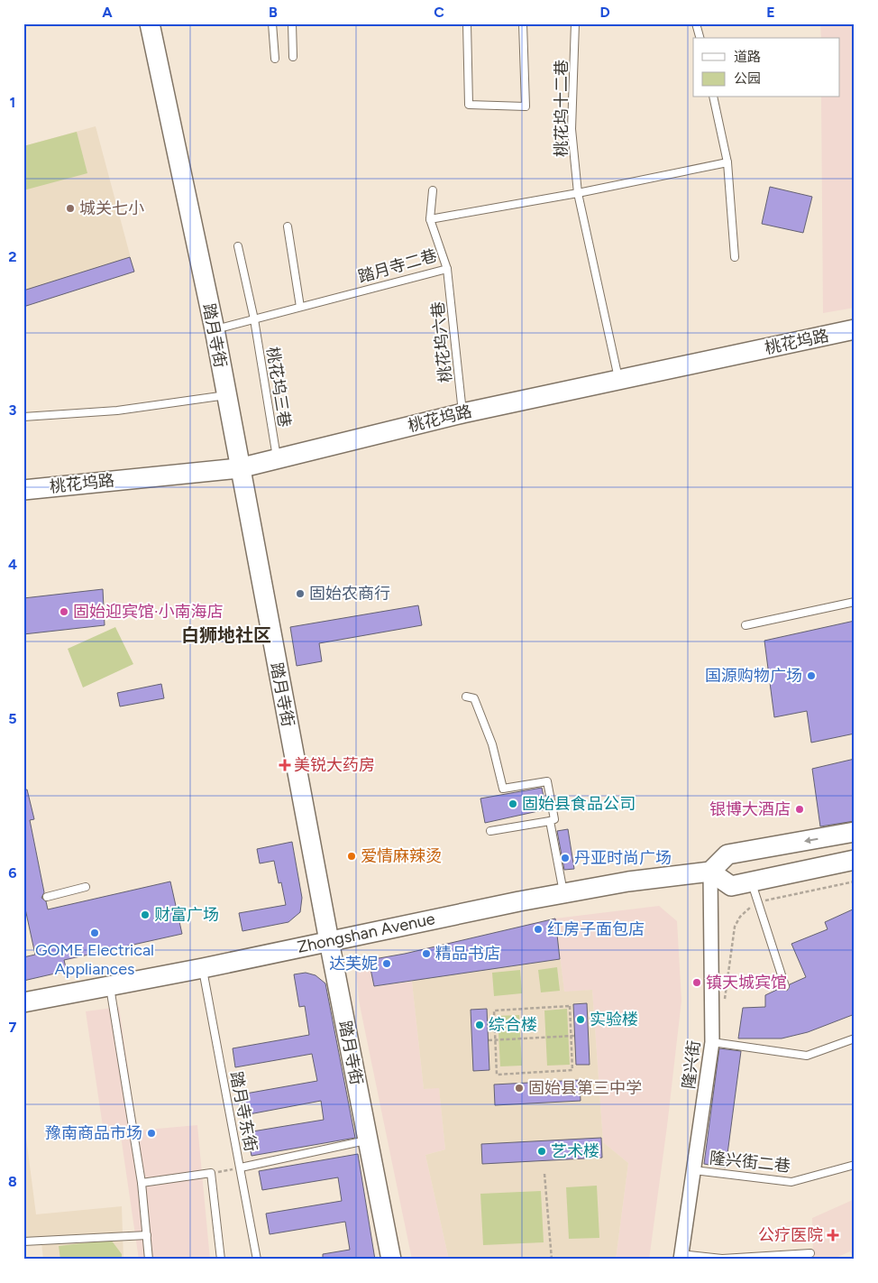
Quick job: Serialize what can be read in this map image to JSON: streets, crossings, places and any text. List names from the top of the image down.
{
  "streets": {
    "street": [
      "踏月寺街",
      "桃花坞路",
      "Zhongshan Avenue",
      "隆兴街"
    ],
    "lane": [
      "桃花坞十二巷",
      "踏月寺二巷",
      "桃花坞六巷",
      "桃花坞三巷",
      "踏月寺东街",
      "隆兴街二巷"
    ]
  },
  "crossings": [
    ["桃花坞十二巷", "桃花坞路"],
    ["踏月寺二巷", "踏月寺街"],
    ["踏月寺二巷", "桃花坞六巷"],
    ["踏月寺二巷", "桃花坞三巷"],
    ["踏月寺街", "桃花坞路"],
    ["踏月寺街", "Zhongshan Avenue"],
    ["桃花坞六巷", "桃花坞路"],
    ["桃花坞路", "桃花坞三巷"],
    ["Zhongshan Avenue", "隆兴街"],
    ["Zhongshan Avenue", "踏月寺东街"],
    ["隆兴街", "隆兴街二巷"]
  ],
  "districts": ["白狮地社区"],
  "places": {
    "other": [
      "城关七小",
      "固始农商行",
      "固始迎宾馆·小南海店",
      "国源购物广场",
      "固始县食品公司",
      "银博大酒店",
      "爱情麻辣烫",
      "丹亚时尚广场",
      "财富广场",
      "红房子面包店",
      "GOME Electrical Appliances",
      "精品书店",
      "达芙妮",
      "镇天城宾馆",
      "实验楼",
      "综合楼",
      "固始县第三中学",
      "豫南商品市场",
      "艺术楼"
    ],
    "health": ["美锐大药房", "公疗医院"]
  },
  "legend": ["道路", "公园"],
  "grid": {
    "columns": [
      "A",
      "B",
      "C",
      "D",
      "E"
    ],
    "rows": [
      "1",
      "2",
      "3",
      "4",
      "5",
      "6",
      "7",
      "8"
    ]
  }
}
